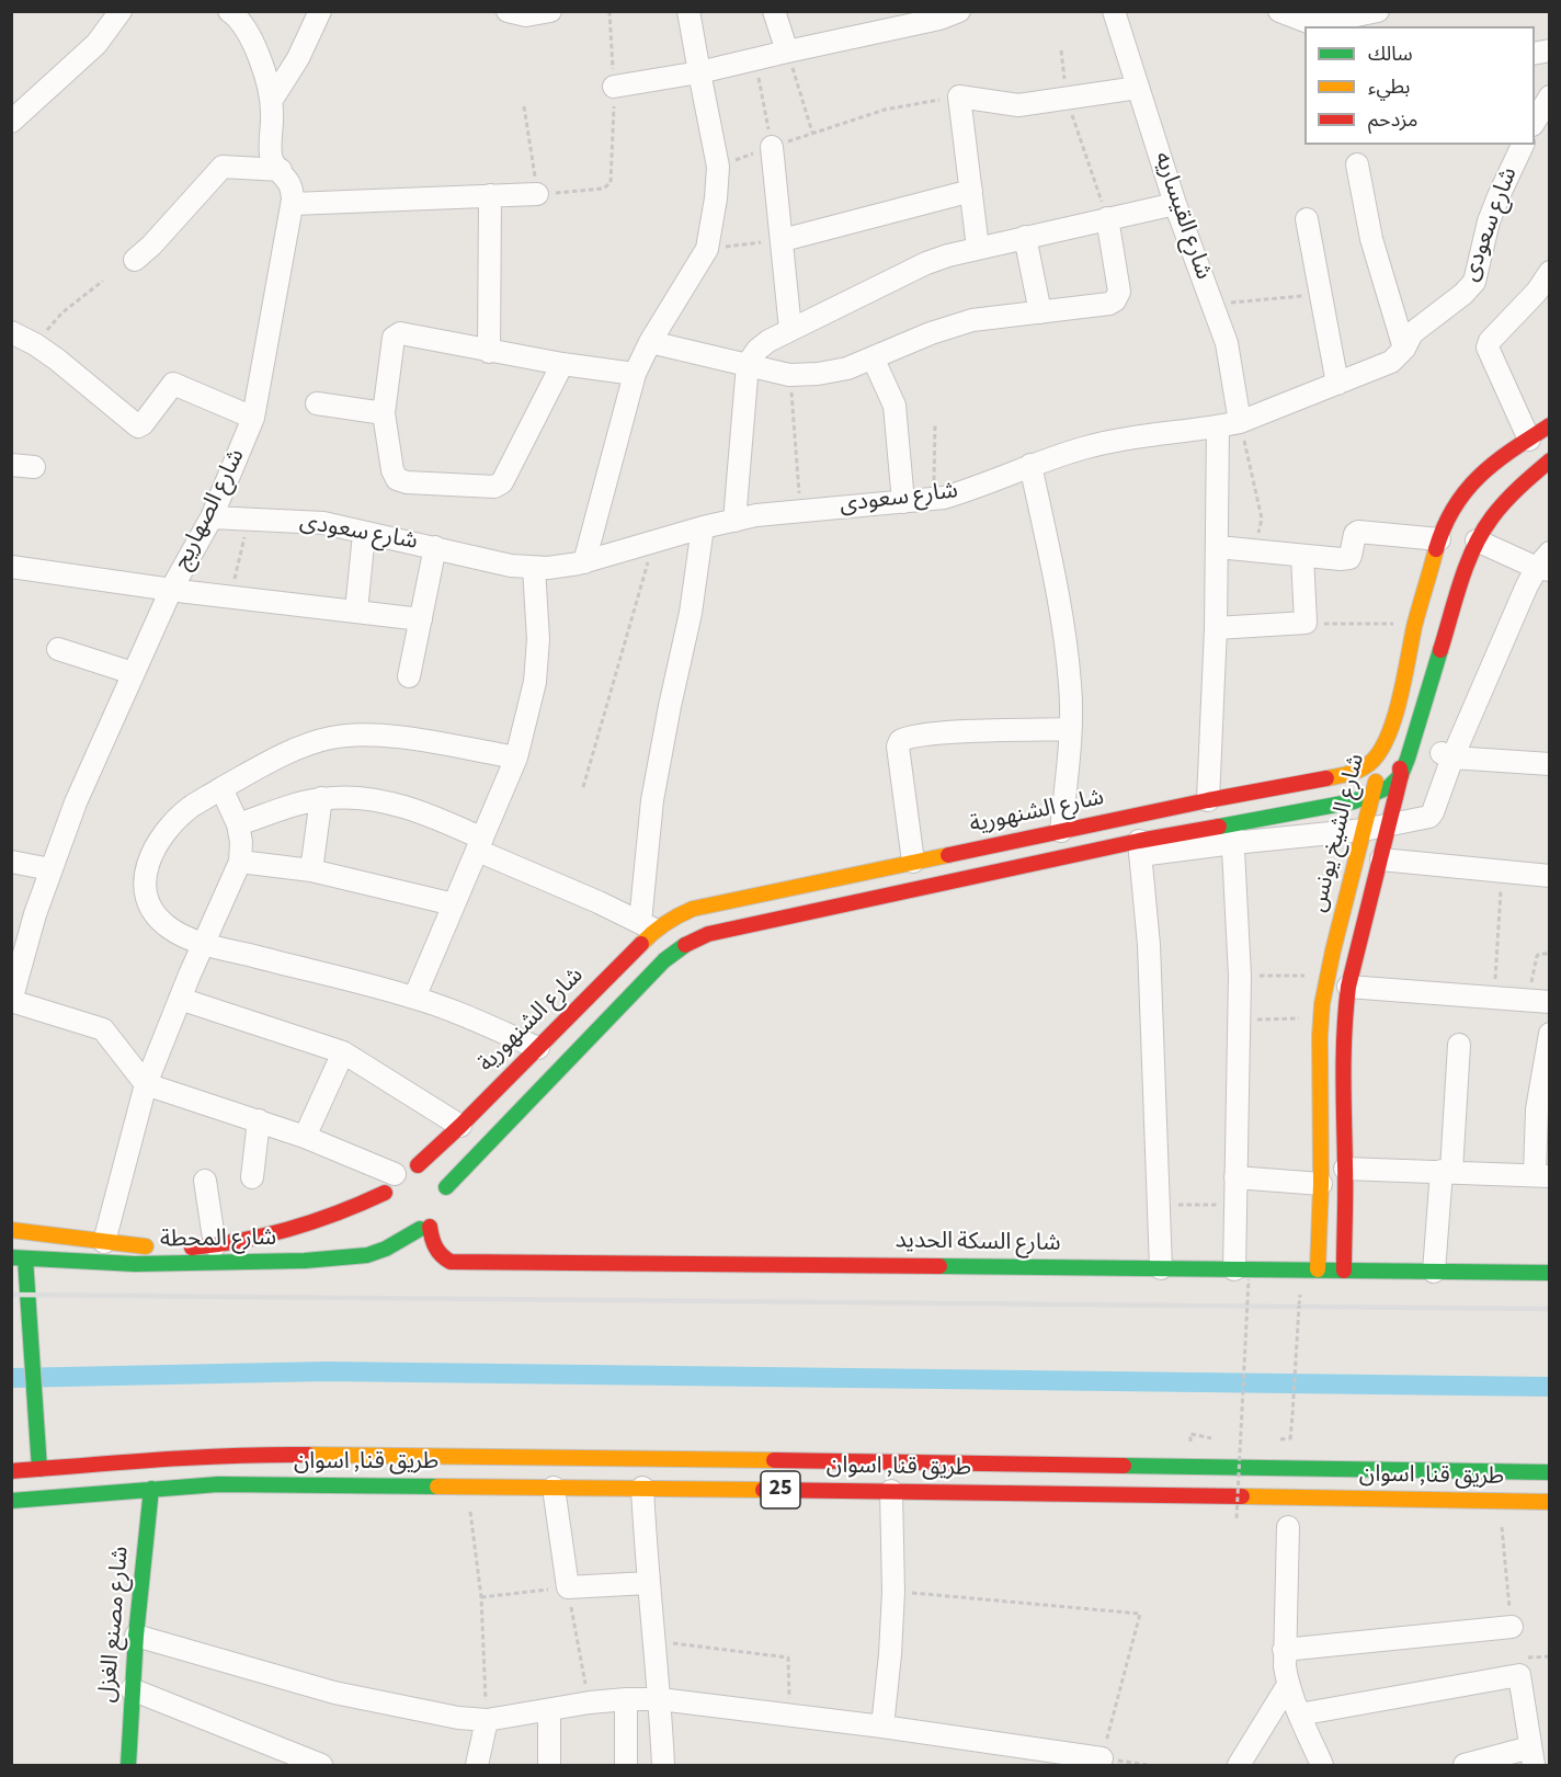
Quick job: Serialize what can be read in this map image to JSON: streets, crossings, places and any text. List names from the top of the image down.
{
  "streets": {
    "main road": [
      "شارع الشنهورية",
      "شارع الشيخ يونس",
      "شارع المحطة",
      "شارع السكة الحديد",
      "طريق قنا, اسوان",
      "25",
      "شارع مصنع الغزل"
    ],
    "street": ["شارع القيساريه", "شارع سعودى", "شارع الصهاريج"]
  },
  "crossings": [
    ["شارع القيساريه", "شارع سعودى"],
    ["شارع سعودى", "شارع الصهاريج"],
    ["شارع الشنهورية", "شارع الشيخ يونس"],
    ["شارع الشنهورية", "شارع المحطة"],
    ["شارع الشيخ يونس", "شارع السكة الحديد"],
    ["شارع المحطة", "شارع السكة الحديد"],
    ["طريق قنا, اسوان", "شارع مصنع الغزل"]
  ],
  "legend": ["سالك", "بطيء", "مزدحم"]
}
